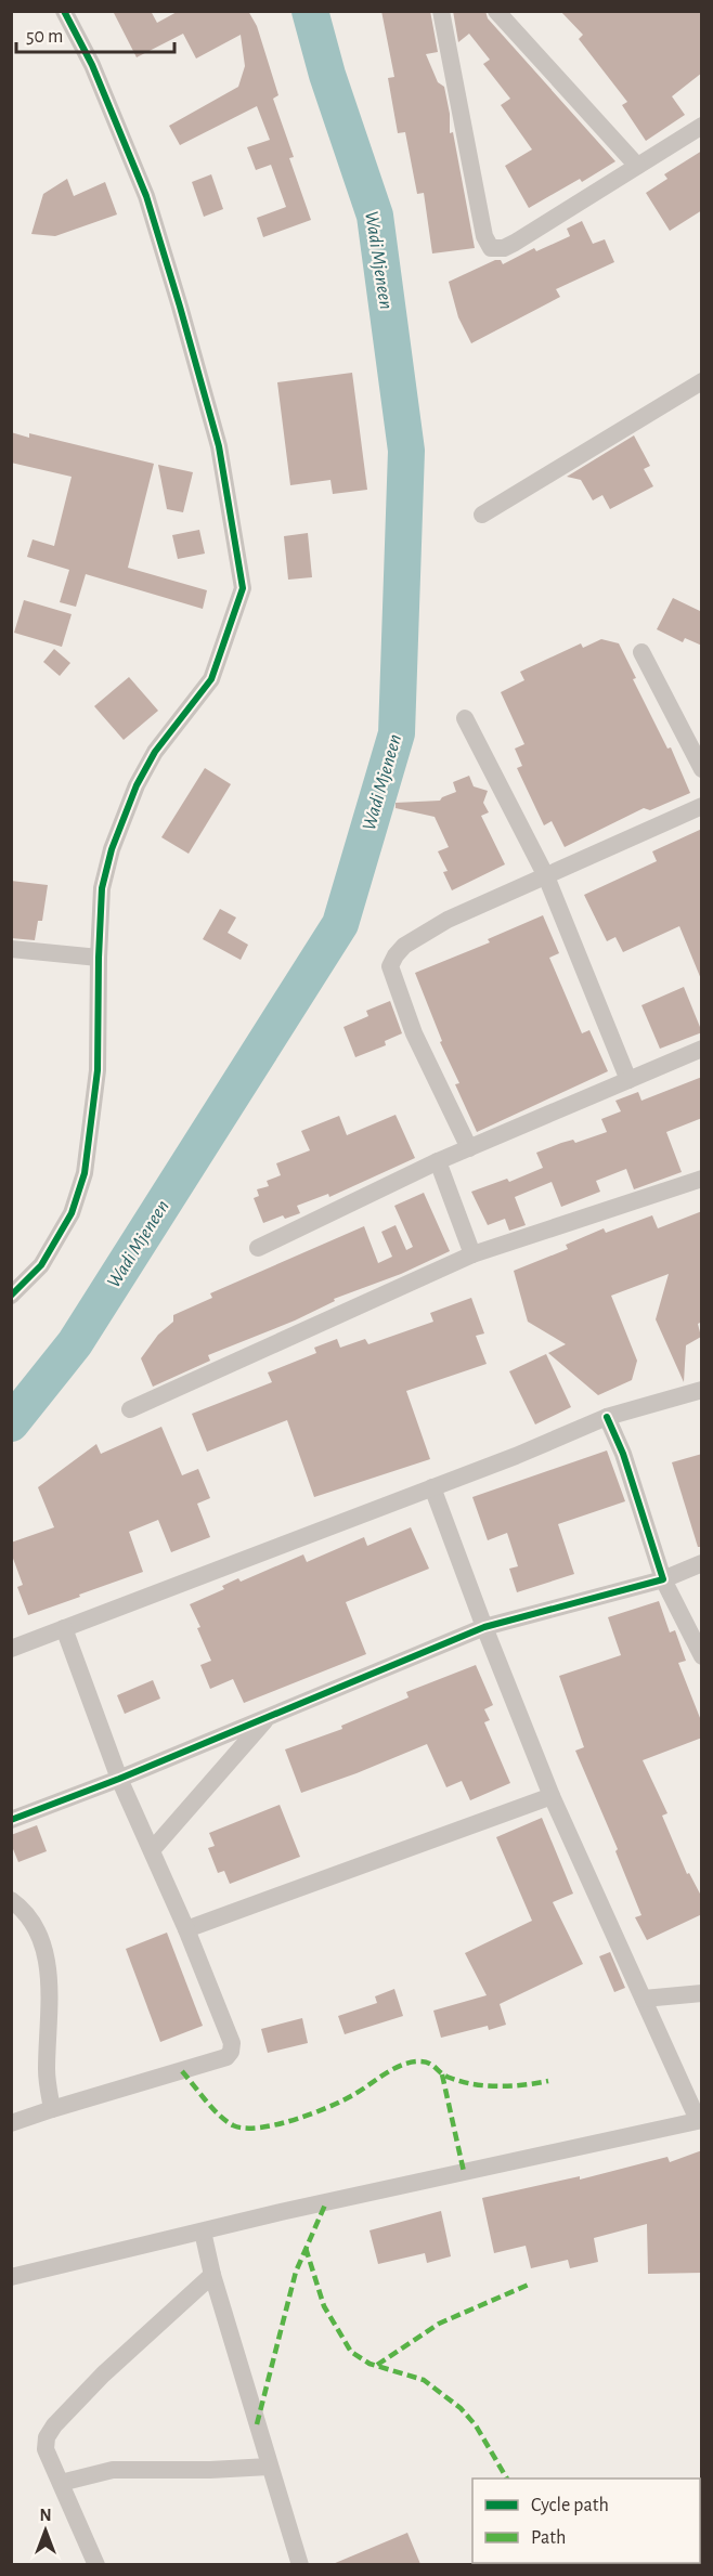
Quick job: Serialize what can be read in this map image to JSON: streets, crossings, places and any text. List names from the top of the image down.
{
  "water": ["Wadi Mjeneen"],
  "legend": ["Cycle path", "Path"],
  "scale_bar": "50 m",
  "north": "top"
}
